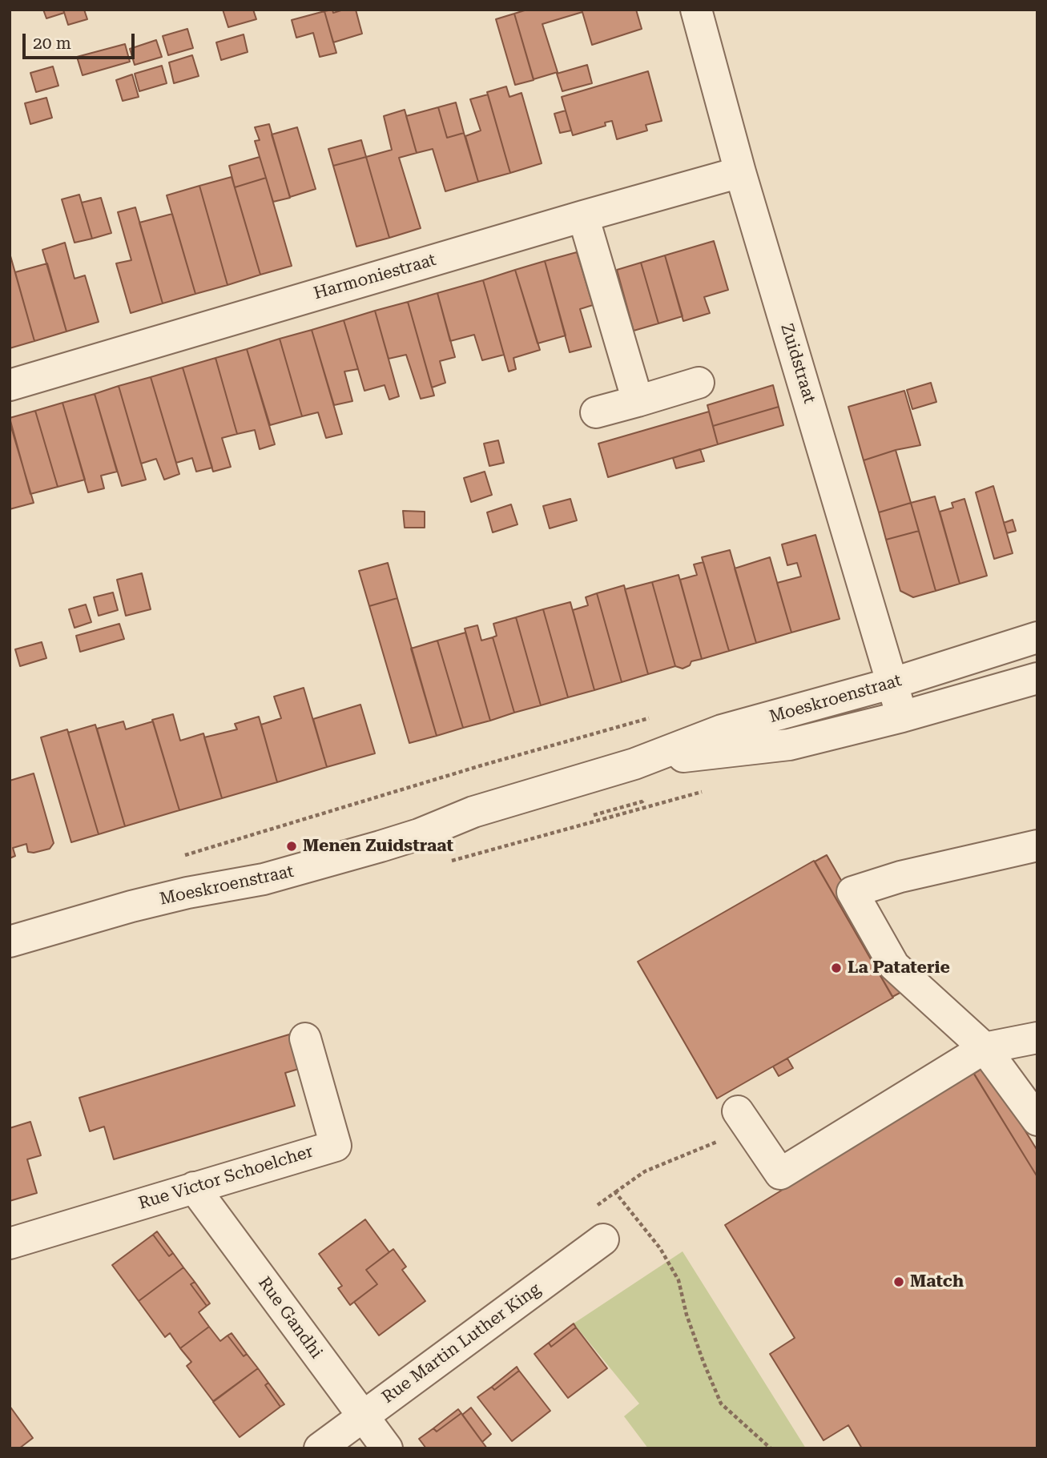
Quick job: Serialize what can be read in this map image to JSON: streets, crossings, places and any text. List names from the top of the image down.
{
  "streets": {
    "street": [
      "Harmoniestraat",
      "Zuidstraat",
      "Moeskroenstraat",
      "Rue Victor Schoelcher",
      "Rue Gandhi",
      "Rue Martin Luther King"
    ]
  },
  "crossings": [
    ["Harmoniestraat", "Zuidstraat"],
    ["Zuidstraat", "Moeskroenstraat"],
    ["Rue Victor Schoelcher", "Rue Gandhi"],
    ["Rue Gandhi", "Rue Martin Luther King"]
  ],
  "places": ["Menen Zuidstraat", "La Pataterie", "Match"],
  "scale_bar": "20 m"
}
